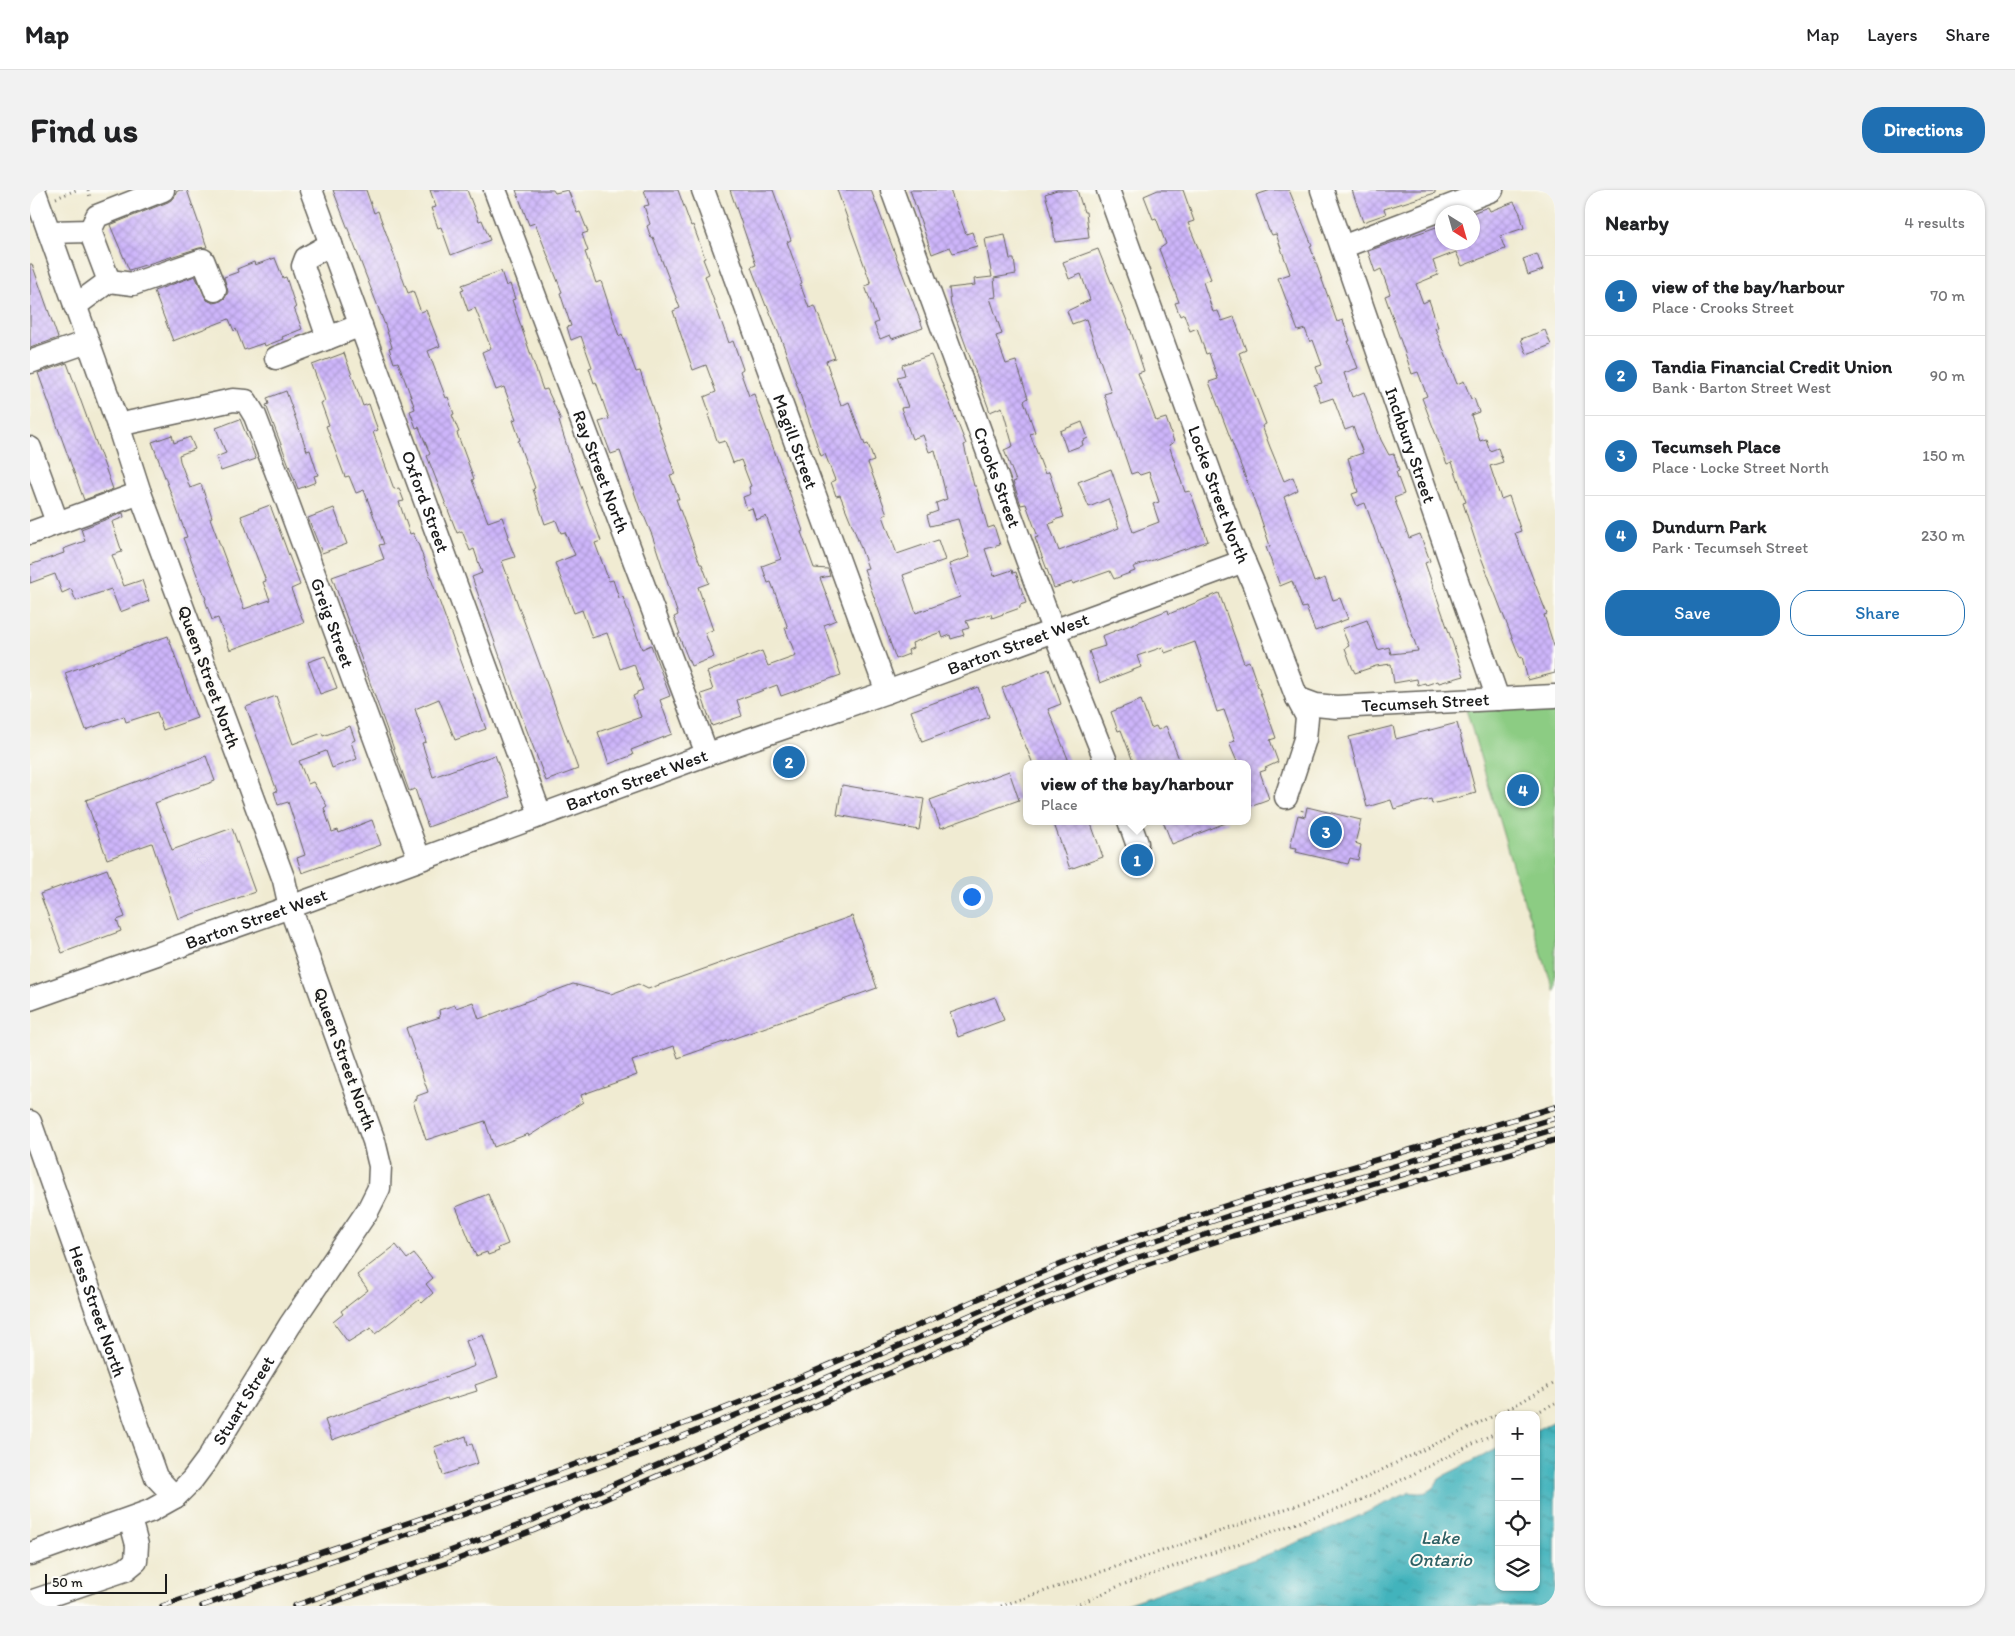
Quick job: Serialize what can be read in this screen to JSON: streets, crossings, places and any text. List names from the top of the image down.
{
  "streets": {
    "street": [
      "Magill Street",
      "Inchbury Street",
      "Ray Street North",
      "Crooks Street",
      "Locke Street North",
      "Oxford Street",
      "Greig Street",
      "Barton Street West",
      "Queen Street North",
      "Tecumseh Street",
      "Hess Street North",
      "Stuart Street"
    ]
  },
  "crossings": [
    ["Magill Street", "Barton Street West"],
    ["Inchbury Street", "Tecumseh Street"],
    ["Ray Street North", "Barton Street West"],
    ["Crooks Street", "Barton Street West"],
    ["Locke Street North", "Barton Street West"],
    ["Locke Street North", "Tecumseh Street"],
    ["Oxford Street", "Barton Street West"],
    ["Greig Street", "Barton Street West"],
    ["Greig Street", "Queen Street North"],
    ["Barton Street West", "Queen Street North"],
    ["Queen Street North", "Stuart Street"],
    ["Hess Street North", "Stuart Street"]
  ],
  "water": ["Lake Ontario"],
  "scale_bar": "50 m",
  "north": "bottom right",
  "page": {
    "header": "Map",
    "nav": ["Map", "Layers", "Share"],
    "buttons": [
      "Directions",
      ["Save", "Share"]
    ],
    "title": "Find us",
    "heading": ["Nearby", "4 results"],
    "list": [
      {
        "mark": "1",
        "name": "view of the bay/harbour",
        "note": "Place · Crooks Street",
        "value": "70 m"
      },
      {
        "mark": "2",
        "name": "Tandia Financial Credit Union",
        "note": "Bank · Barton Street West",
        "value": "90 m"
      },
      {
        "mark": "3",
        "name": "Tecumseh Place",
        "note": "Place · Locke Street North",
        "value": "150 m"
      },
      {
        "mark": "4",
        "name": "Dundurn Park",
        "note": "Park · Tecumseh Street",
        "value": "230 m"
      }
    ],
    "pins": [
      "2",
      "4",
      "3",
      "1"
    ],
    "popup": ["view of the bay/harbour", "Place"],
    "map_buttons": ["+", "−"],
    "scale": "50 m"
  }
}
